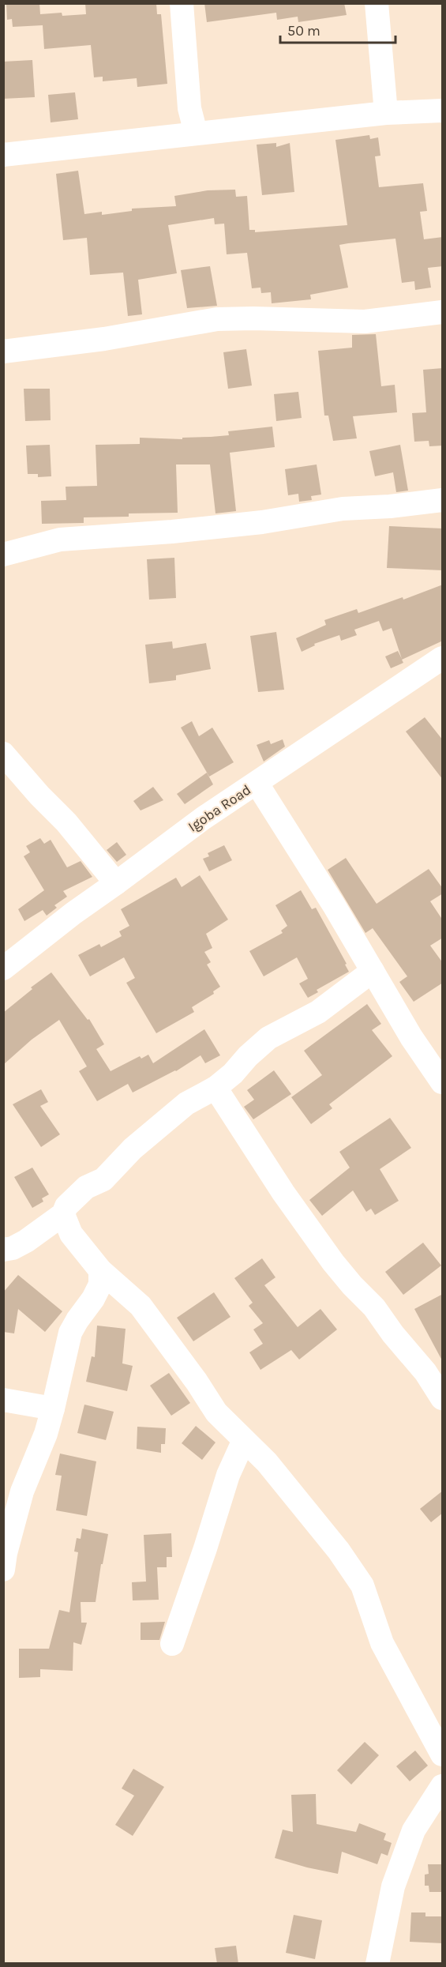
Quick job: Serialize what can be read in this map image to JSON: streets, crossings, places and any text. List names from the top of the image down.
{
  "streets": {
    "street": ["Igoba Road"]
  },
  "scale_bar": "50 m"
}
